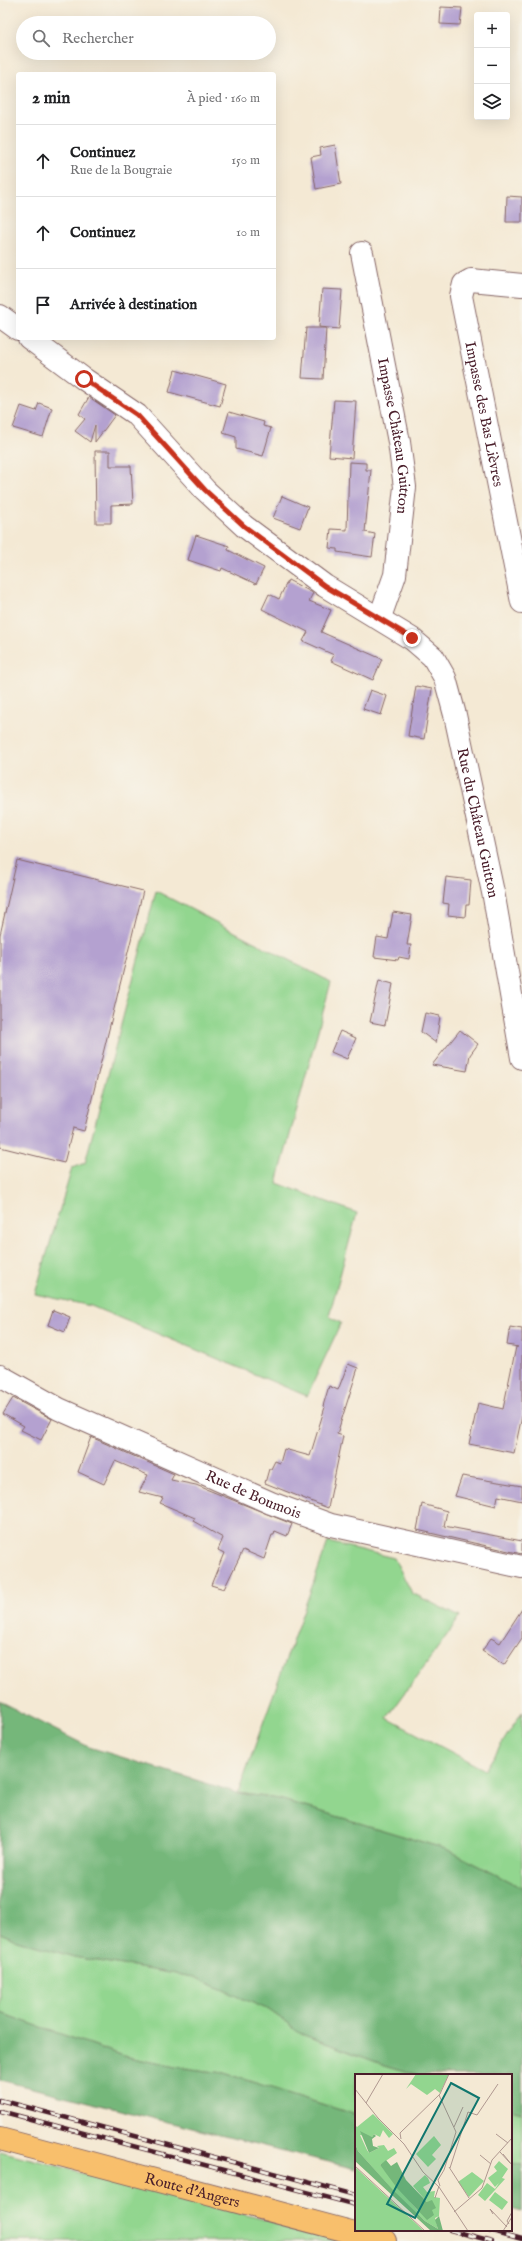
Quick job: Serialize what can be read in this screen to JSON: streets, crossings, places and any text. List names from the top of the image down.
{
  "streets": {
    "main road": ["Route d'Angers"],
    "street": [
      "Impasse des Bas Lièvres",
      "Impasse Château Guitton",
      "Rue du Château Guitton",
      "Rue de Boumois"
    ]
  },
  "crossings": [
    ["Impasse Château Guitton", "Rue du Château Guitton"]
  ],
  "page": {
    "map_buttons": ["+", "−"],
    "search": "Rechercher",
    "heading": ["2 min", "À pied · 160 m"],
    "list": [
      ["Continuez", "Rue de la Bougraie", "150 m"],
      ["Continuez", "10 m"],
      "Arrivée à destination"
    ]
  }
}
